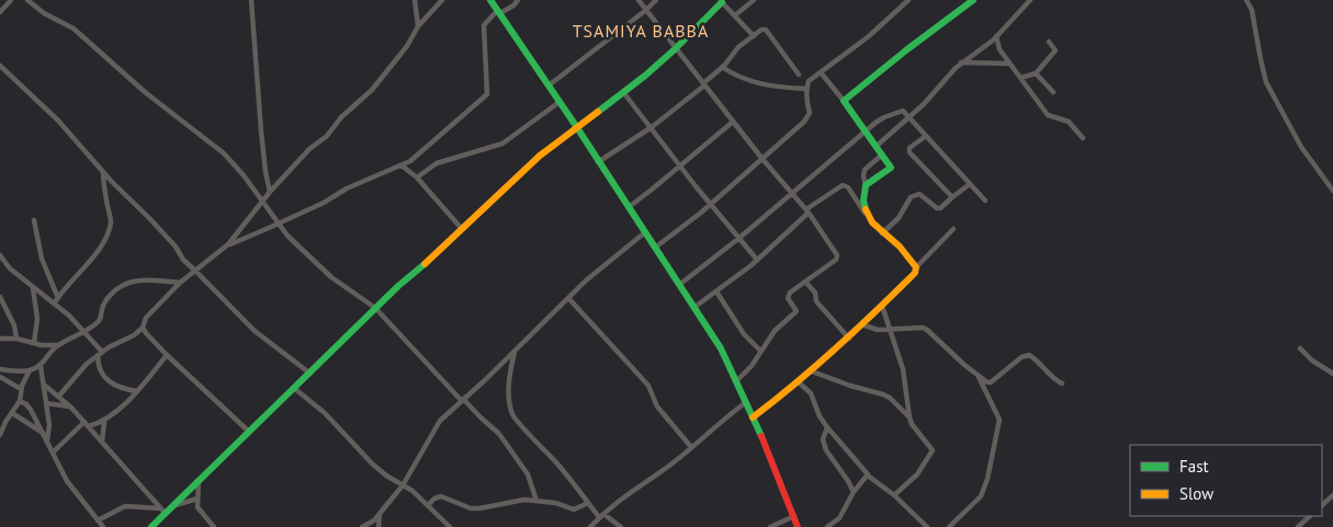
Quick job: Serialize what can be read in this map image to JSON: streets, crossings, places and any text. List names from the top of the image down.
{
  "districts": ["TSAMIYA BABBA"],
  "legend": ["Fast", "Slow"]
}
